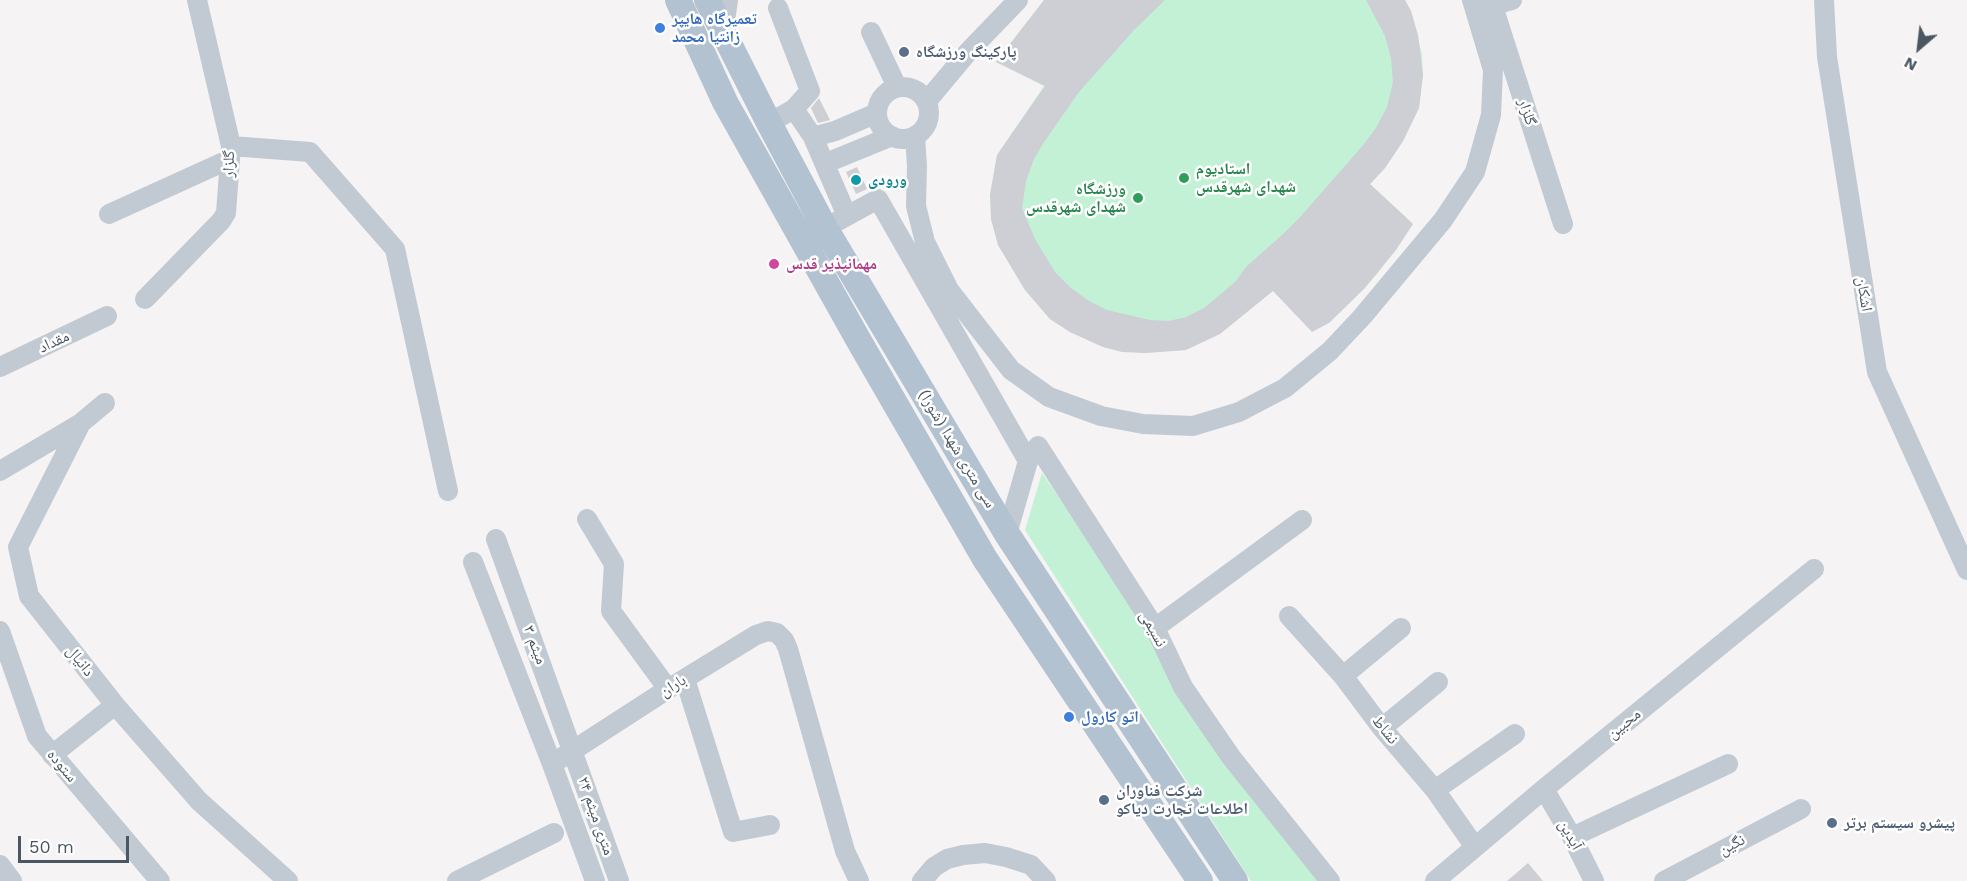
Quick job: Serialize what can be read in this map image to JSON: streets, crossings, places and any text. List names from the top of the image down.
{
  "streets": {
    "main road": ["سی متری شهدا (شورا)"],
    "street": [
      "گلزار",
      "اشکان",
      "مقداد",
      "نسیمی",
      "میثم ۳",
      "دانیال",
      "باران",
      "محبین",
      "نشاط",
      "ستوده",
      "۲۴ متری میثم",
      "آیدین",
      "نگین"
    ]
  },
  "crossings": [
    ["میثم ۳", "باران"],
    ["میثم ۳", "۲۴ متری میثم"],
    ["باران", "۲۴ متری میثم"],
    ["محبین", "نشاط"],
    ["محبین", "آیدین"]
  ],
  "places": [
    "تعمیرگاه هایپر زانتیا محمد",
    "پارکینگ ورزشگاه",
    "استادیوم شهدای شهرقدس",
    "ورودی",
    "ورزشگاه شهدای شهرقدس",
    "مهمانپذیر قدس",
    "اتو کارول",
    "شرکت فناوران اطلاعات تجارت دیاکو",
    "پیشرو سیستم برتر"
  ],
  "scale_bar": "50 m",
  "north": "bottom left"
}
